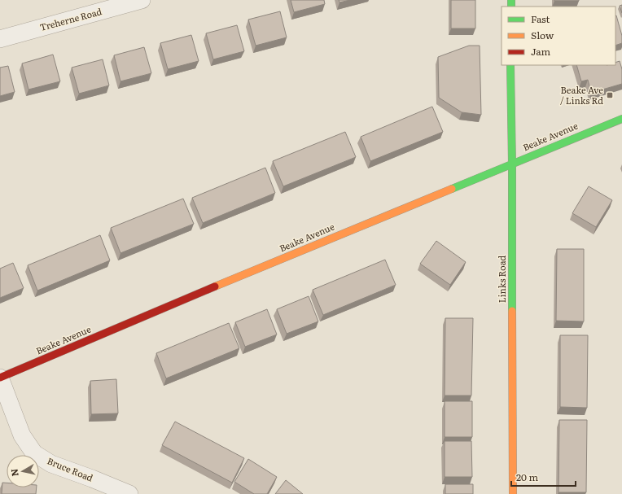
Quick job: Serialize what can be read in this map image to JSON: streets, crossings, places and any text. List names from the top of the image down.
{
  "streets": {
    "street": [
      "Treherne Road",
      "Beake Avenue",
      "Links Road",
      "Bruce Road"
    ]
  },
  "crossings": [
    ["Beake Avenue", "Links Road"],
    ["Beake Avenue", "Bruce Road"]
  ],
  "places": {
    "transit": ["Beake Ave / Links Rd"]
  },
  "legend": ["Fast", "Slow", "Jam"],
  "scale_bar": "20 m",
  "north": "left"
}
